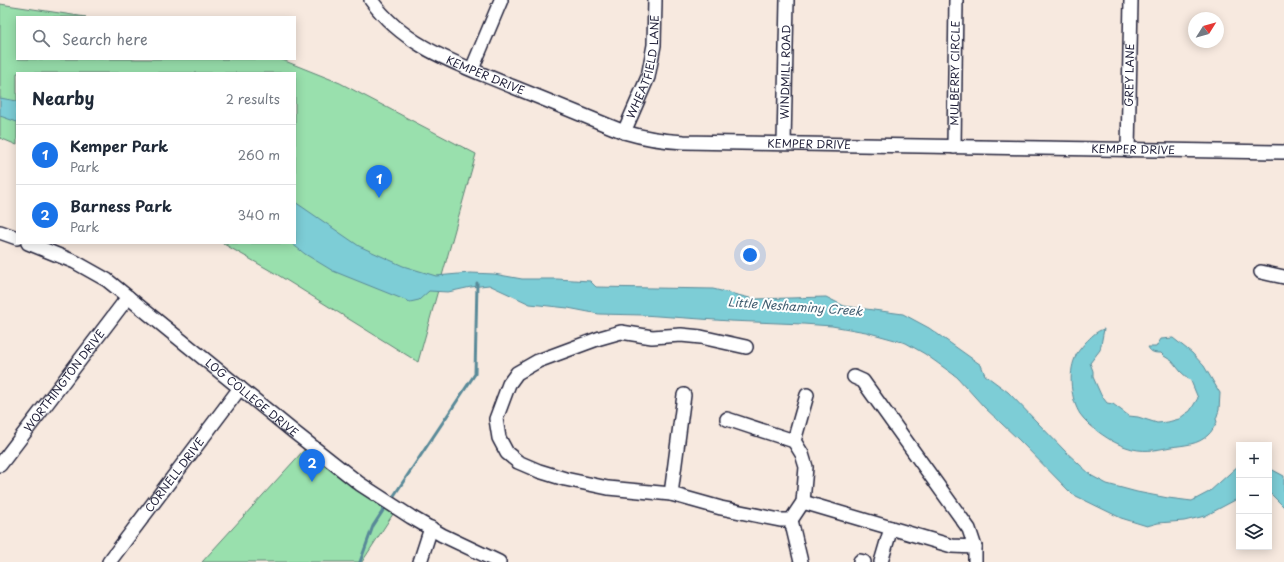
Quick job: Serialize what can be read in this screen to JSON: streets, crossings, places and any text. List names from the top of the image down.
{
  "streets": {
    "street": [
      "WHEATFIELD LANE",
      "WINDMILL ROAD",
      "MULBERRY CIRCLE",
      "KEMPER DRIVE",
      "GREY LANE",
      "WORTHINGTON DRIVE",
      "LOG COLLEGE DRIVE",
      "CORNELL DRIVE"
    ]
  },
  "crossings": [
    ["WHEATFIELD LANE", "KEMPER DRIVE"],
    ["WINDMILL ROAD", "KEMPER DRIVE"],
    ["MULBERRY CIRCLE", "KEMPER DRIVE"],
    ["KEMPER DRIVE", "GREY LANE"],
    ["WORTHINGTON DRIVE", "LOG COLLEGE DRIVE"],
    ["LOG COLLEGE DRIVE", "CORNELL DRIVE"]
  ],
  "water": ["Little Neshaminy Creek"],
  "north": "top right",
  "page": {
    "search": "Search here",
    "heading": ["Nearby", "2 results"],
    "list": [
      {
        "mark": "1",
        "name": "Kemper Park",
        "note": "Park",
        "value": "260 m"
      },
      {
        "mark": "2",
        "name": "Barness Park",
        "note": "Park",
        "value": "340 m"
      }
    ],
    "pins": ["1", "2"],
    "map_buttons": ["+", "−"]
  }
}
